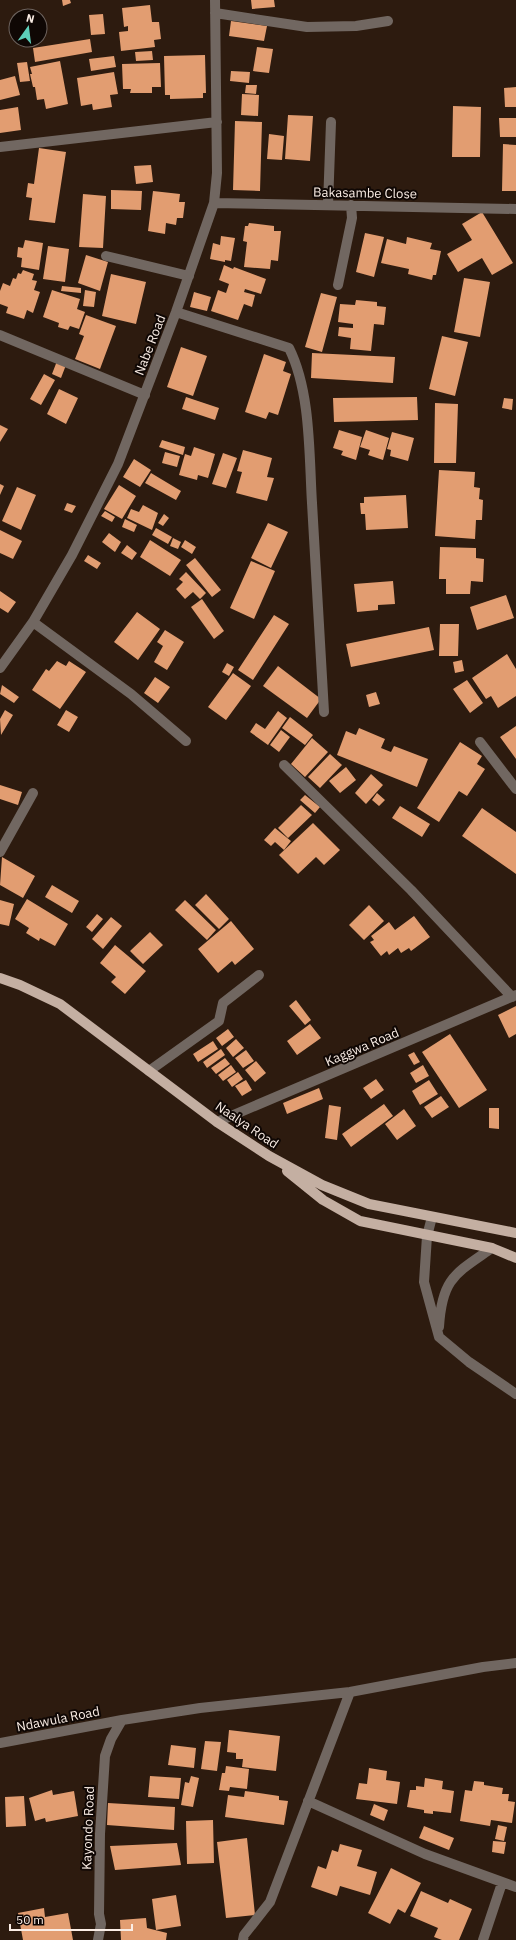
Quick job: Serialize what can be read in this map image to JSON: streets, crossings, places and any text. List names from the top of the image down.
{
  "streets": {
    "main road": ["Naalya Road"],
    "street": [
      "Bakasambe Close",
      "Nabe Road",
      "Kaggwa Road",
      "Ndawula Road",
      "Kayondo Road"
    ]
  },
  "crossings": [
    ["Bakasambe Close", "Nabe Road"],
    ["Kaggwa Road", "Naalya Road"],
    ["Ndawula Road", "Kayondo Road"]
  ],
  "scale_bar": "50 m",
  "north": "top"
}
